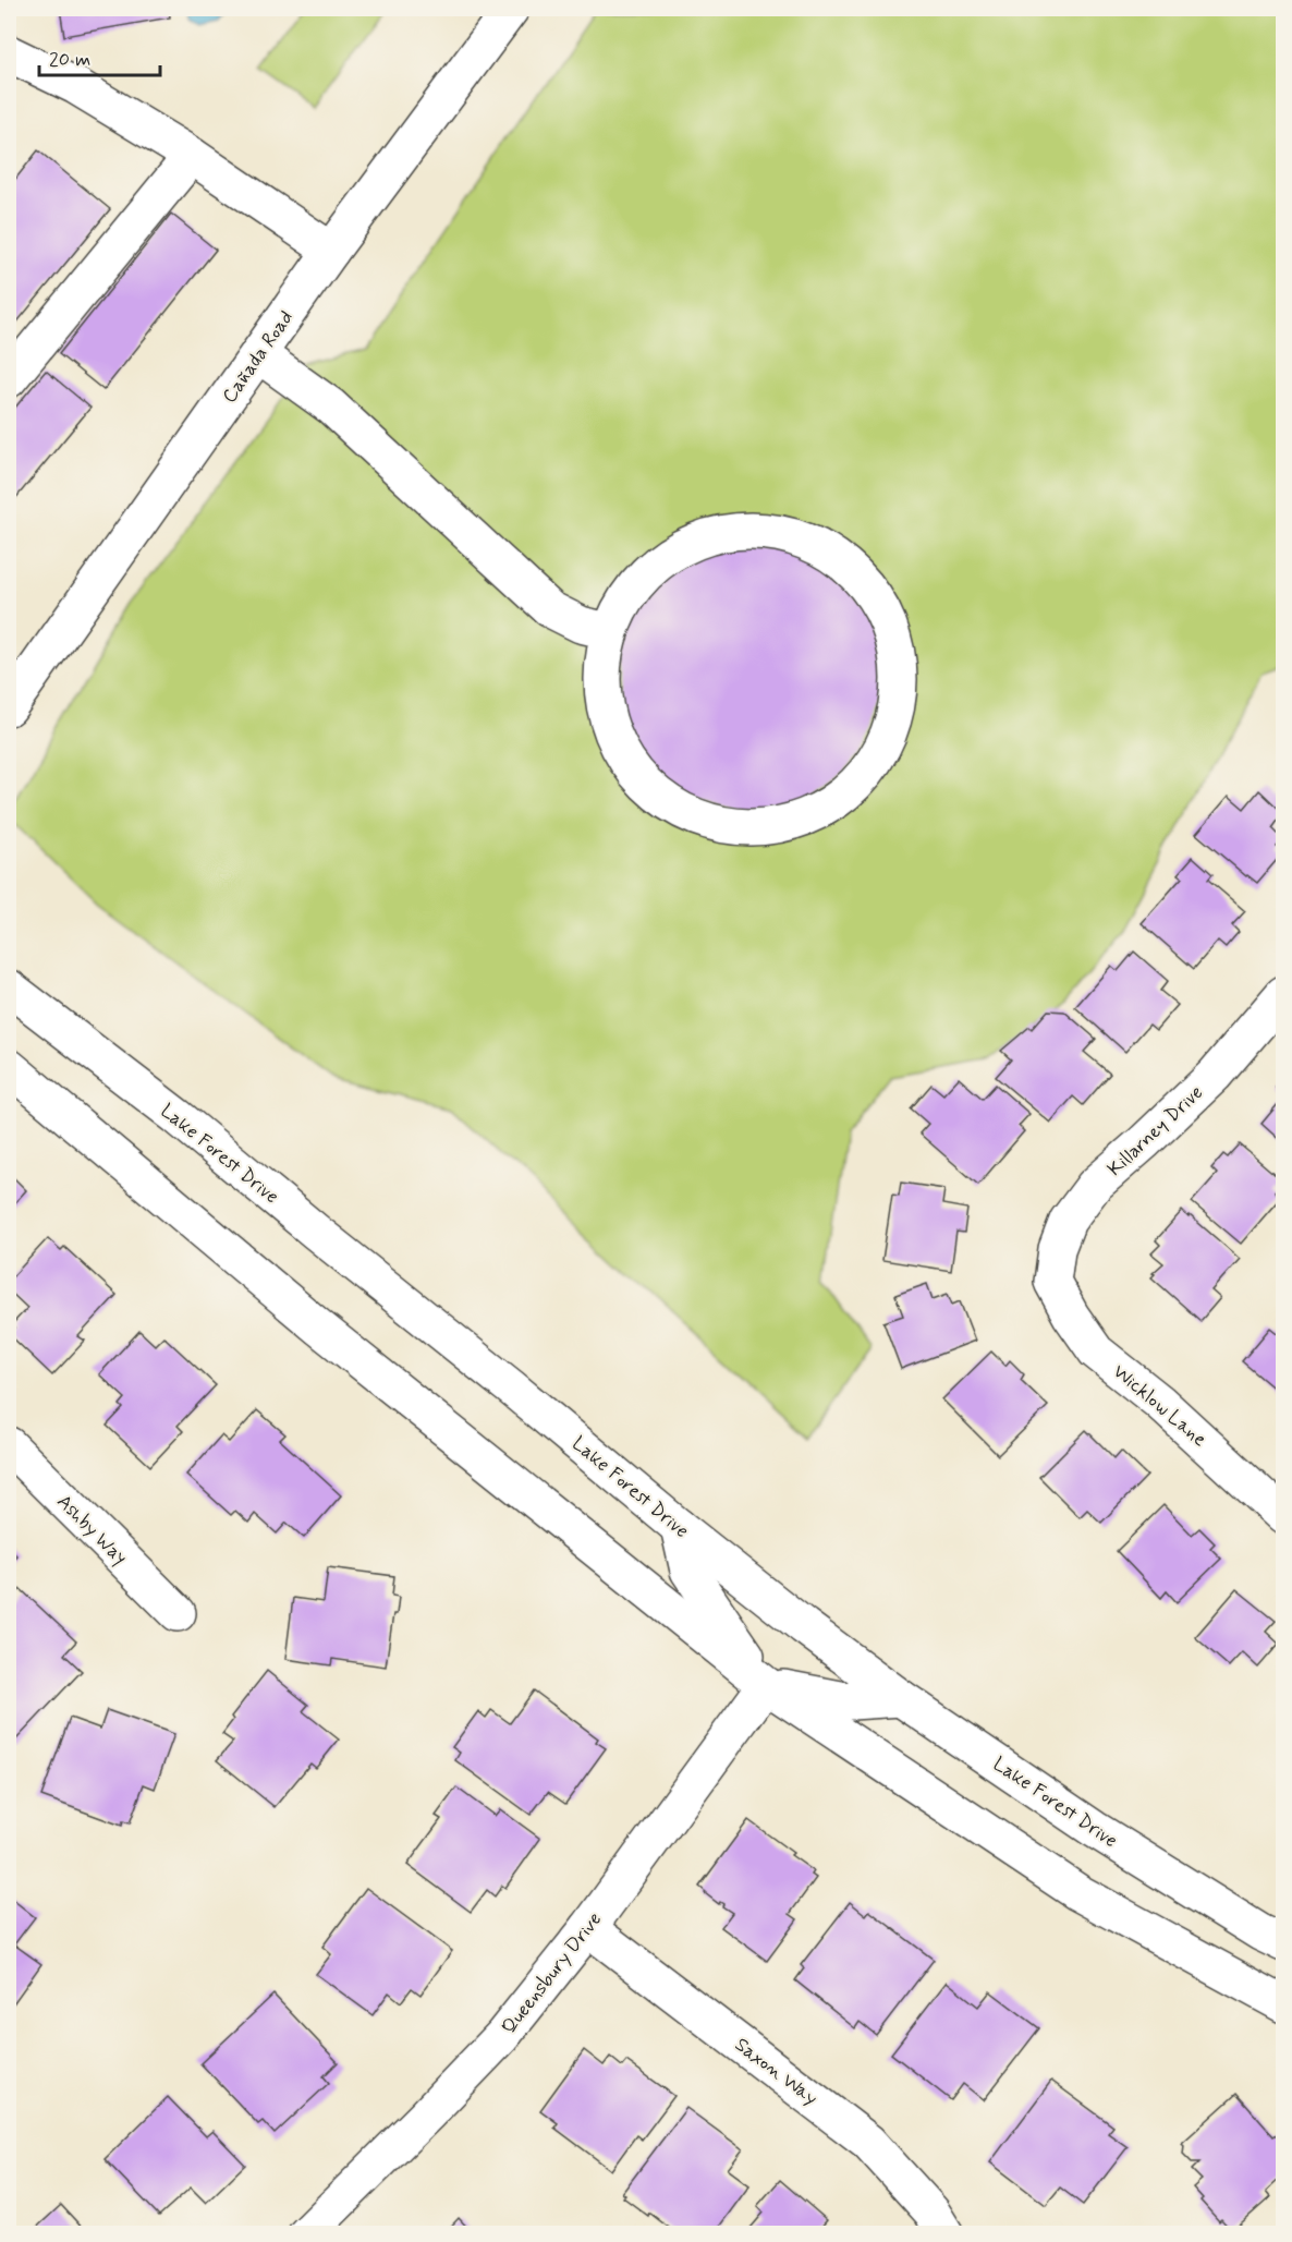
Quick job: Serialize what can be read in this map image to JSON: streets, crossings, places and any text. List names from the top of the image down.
{
  "streets": {
    "street": [
      "Cañada Road",
      "Killarney Drive",
      "Lake Forest Drive",
      "Wicklow Lane",
      "Ashby Way",
      "Queensbury Drive",
      "Saxon Way"
    ]
  },
  "crossings": [
    ["Killarney Drive", "Wicklow Lane"],
    ["Queensbury Drive", "Saxon Way"]
  ],
  "scale_bar": "20 m"
}
